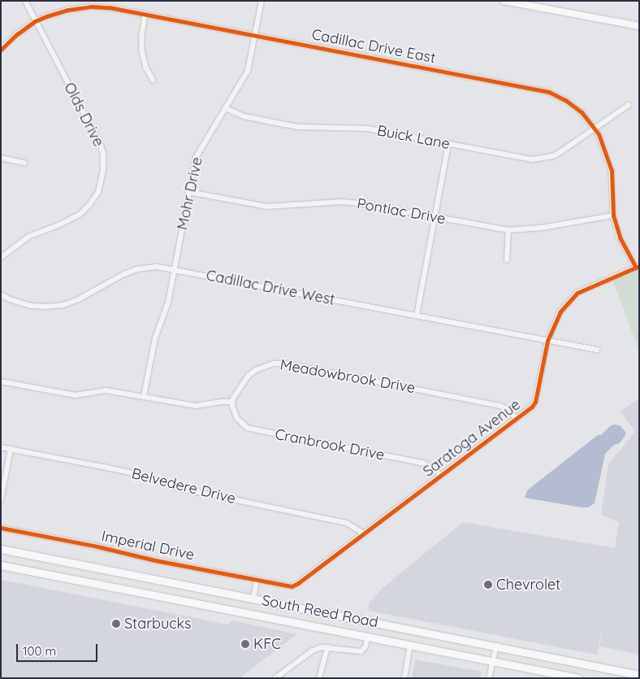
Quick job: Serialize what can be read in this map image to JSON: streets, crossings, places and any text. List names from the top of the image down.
{
  "streets": {
    "main road": ["South Reed Road"],
    "street": [
      "Cadillac Drive East",
      "Olds Drive",
      "Buick Lane",
      "Mohr Drive",
      "Pontiac Drive",
      "Cadillac Drive West",
      "Meadowbrook Drive",
      "Saratoga Avenue",
      "Cranbrook Drive",
      "Belvedere Drive",
      "Imperial Drive"
    ]
  },
  "crossings": [
    ["Cadillac Drive East", "Olds Drive"],
    ["Cadillac Drive East", "Buick Lane"],
    ["Cadillac Drive East", "Mohr Drive"],
    ["Cadillac Drive East", "Pontiac Drive"],
    ["Cadillac Drive East", "Saratoga Avenue"],
    ["Buick Lane", "Mohr Drive"],
    ["Mohr Drive", "Pontiac Drive"],
    ["Mohr Drive", "Cadillac Drive West"],
    ["Cadillac Drive West", "Saratoga Avenue"],
    ["Meadowbrook Drive", "Saratoga Avenue"],
    ["Meadowbrook Drive", "Cranbrook Drive"],
    ["Saratoga Avenue", "Cranbrook Drive"],
    ["Saratoga Avenue", "Belvedere Drive"],
    ["Saratoga Avenue", "Imperial Drive"]
  ],
  "places": ["Chevrolet", "Starbucks", "KFC"],
  "scale_bar": "100 m"
}
